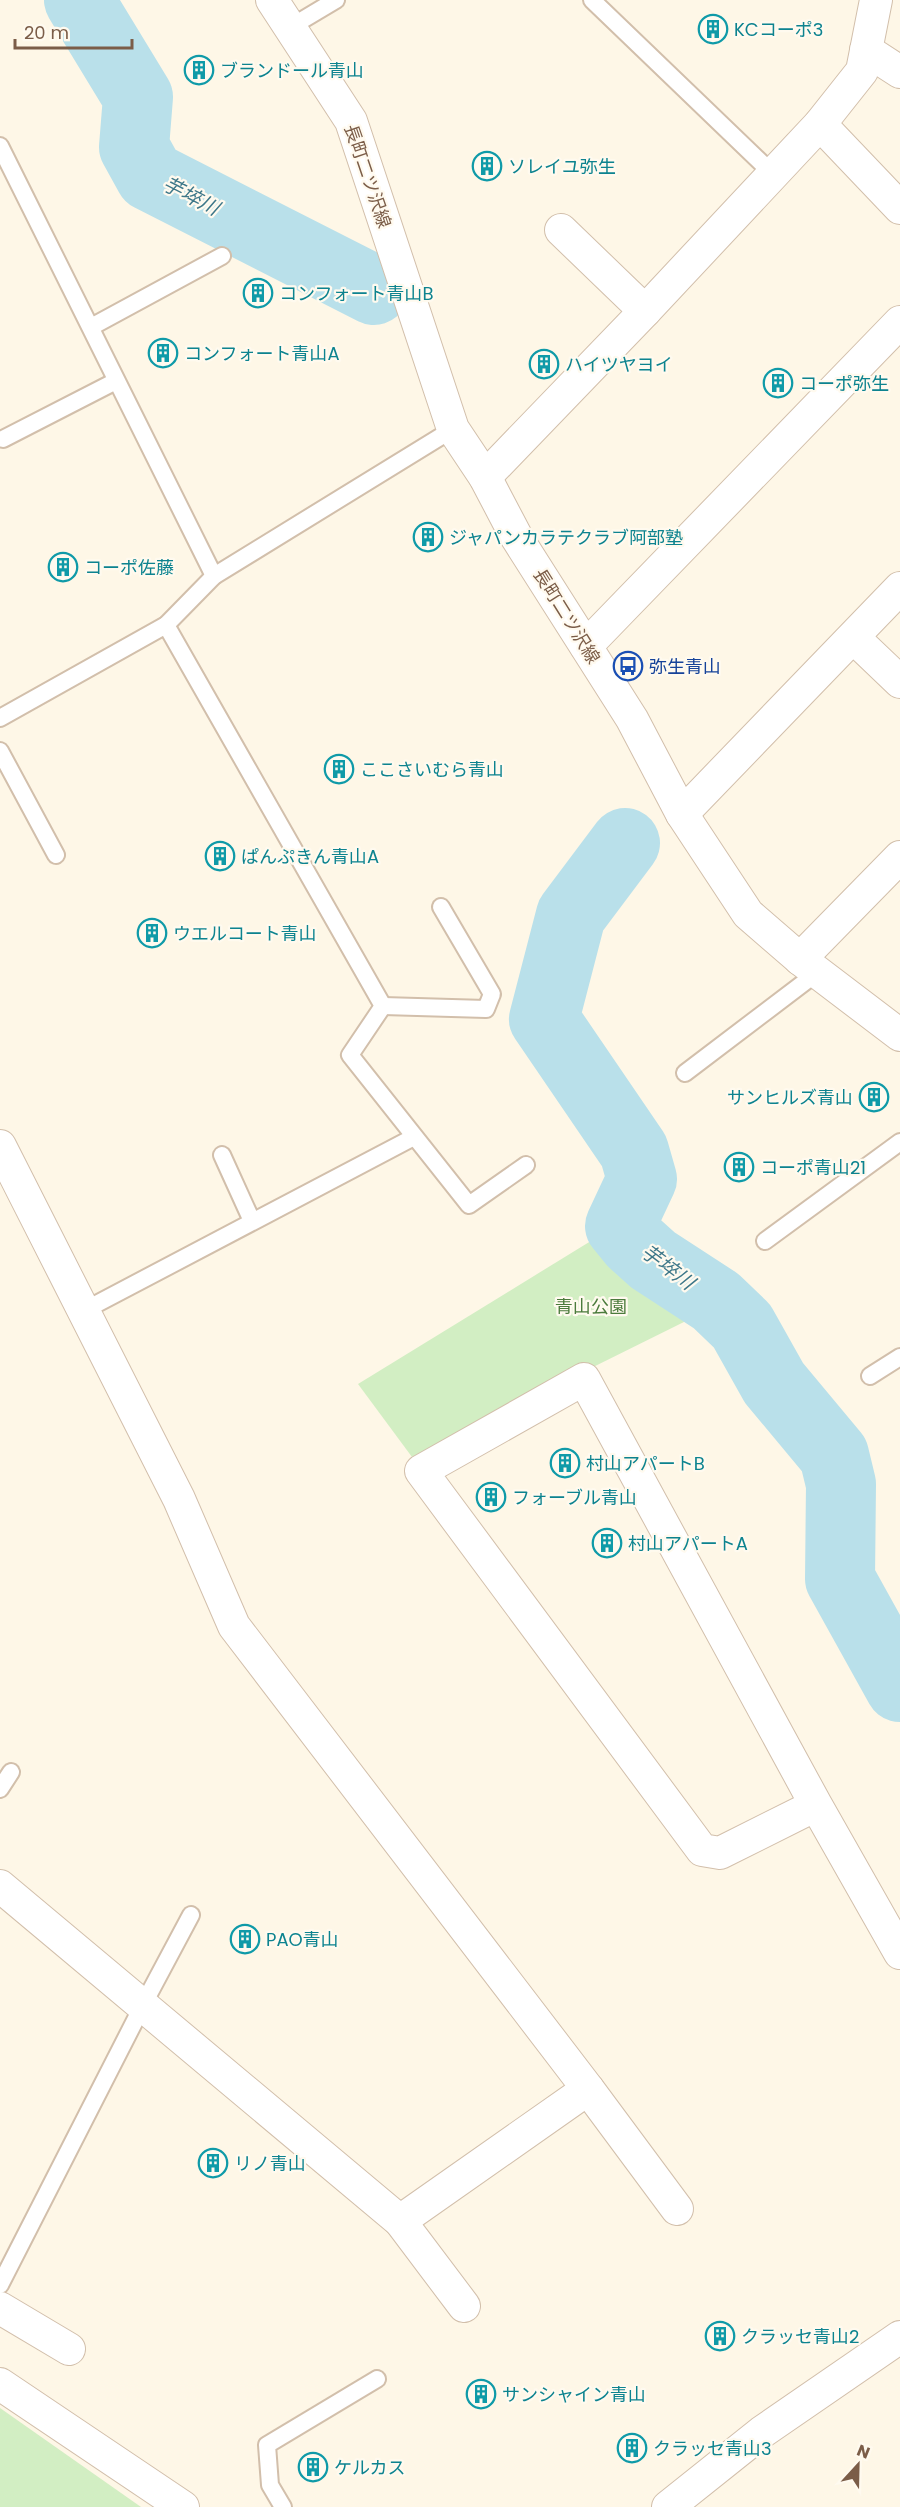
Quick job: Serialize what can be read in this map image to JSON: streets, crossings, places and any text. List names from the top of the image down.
{
  "streets": {
    "street": ["長町二ツ沢線"]
  },
  "water": ["芋埣川"],
  "parks": ["青山公園"],
  "places": {
    "building": [
      "KCコーポ3",
      "ブランドール青山",
      "ソレイユ弥生",
      "コンフォート青山B",
      "コンフォート青山A",
      "ハイツヤヨイ",
      "コーポ弥生",
      "ジャパンカラテクラブ阿部塾",
      "コーポ佐藤",
      "ここさいむら青山",
      "ぱんぷきん青山A",
      "ウエルコート青山",
      "サンヒルズ青山",
      "コーポ青山21",
      "村山アパートB",
      "フォーブル青山",
      "村山アパートA",
      "PAO青山",
      "リノ青山",
      "クラッセ青山2",
      "サンシャイン青山",
      "クラッセ青山3",
      "ケルカス"
    ],
    "bus stop": ["弥生青山"]
  },
  "scale_bar": "20 m",
  "north": "top"
}
